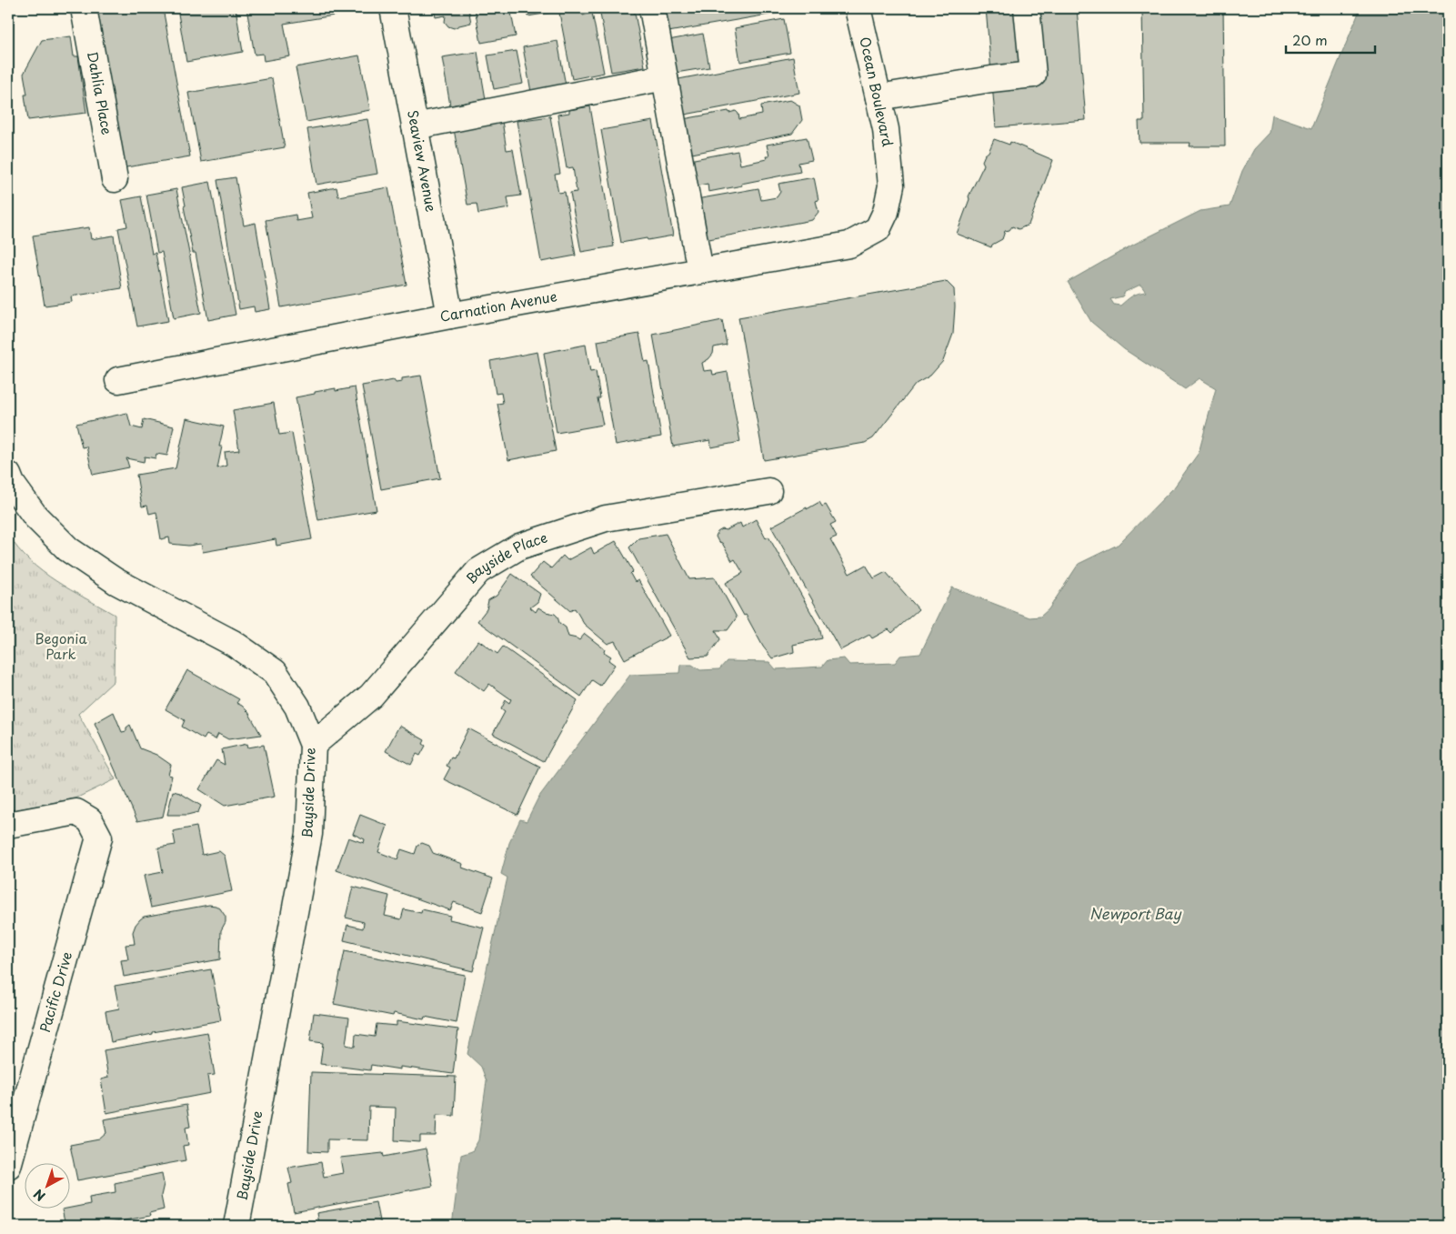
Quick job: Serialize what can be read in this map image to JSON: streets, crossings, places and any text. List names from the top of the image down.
{
  "streets": {
    "street": [
      "Ocean Boulevard",
      "Dahlia Place",
      "Seaview Avenue",
      "Carnation Avenue",
      "Bayside Place",
      "Bayside Drive",
      "Pacific Drive"
    ]
  },
  "crossings": [
    ["Ocean Boulevard", "Carnation Avenue"],
    ["Seaview Avenue", "Carnation Avenue"],
    ["Bayside Place", "Bayside Drive"]
  ],
  "water": ["Newport Bay"],
  "parks": ["Begonia Park"],
  "scale_bar": "20 m",
  "north": "bottom left"
}
